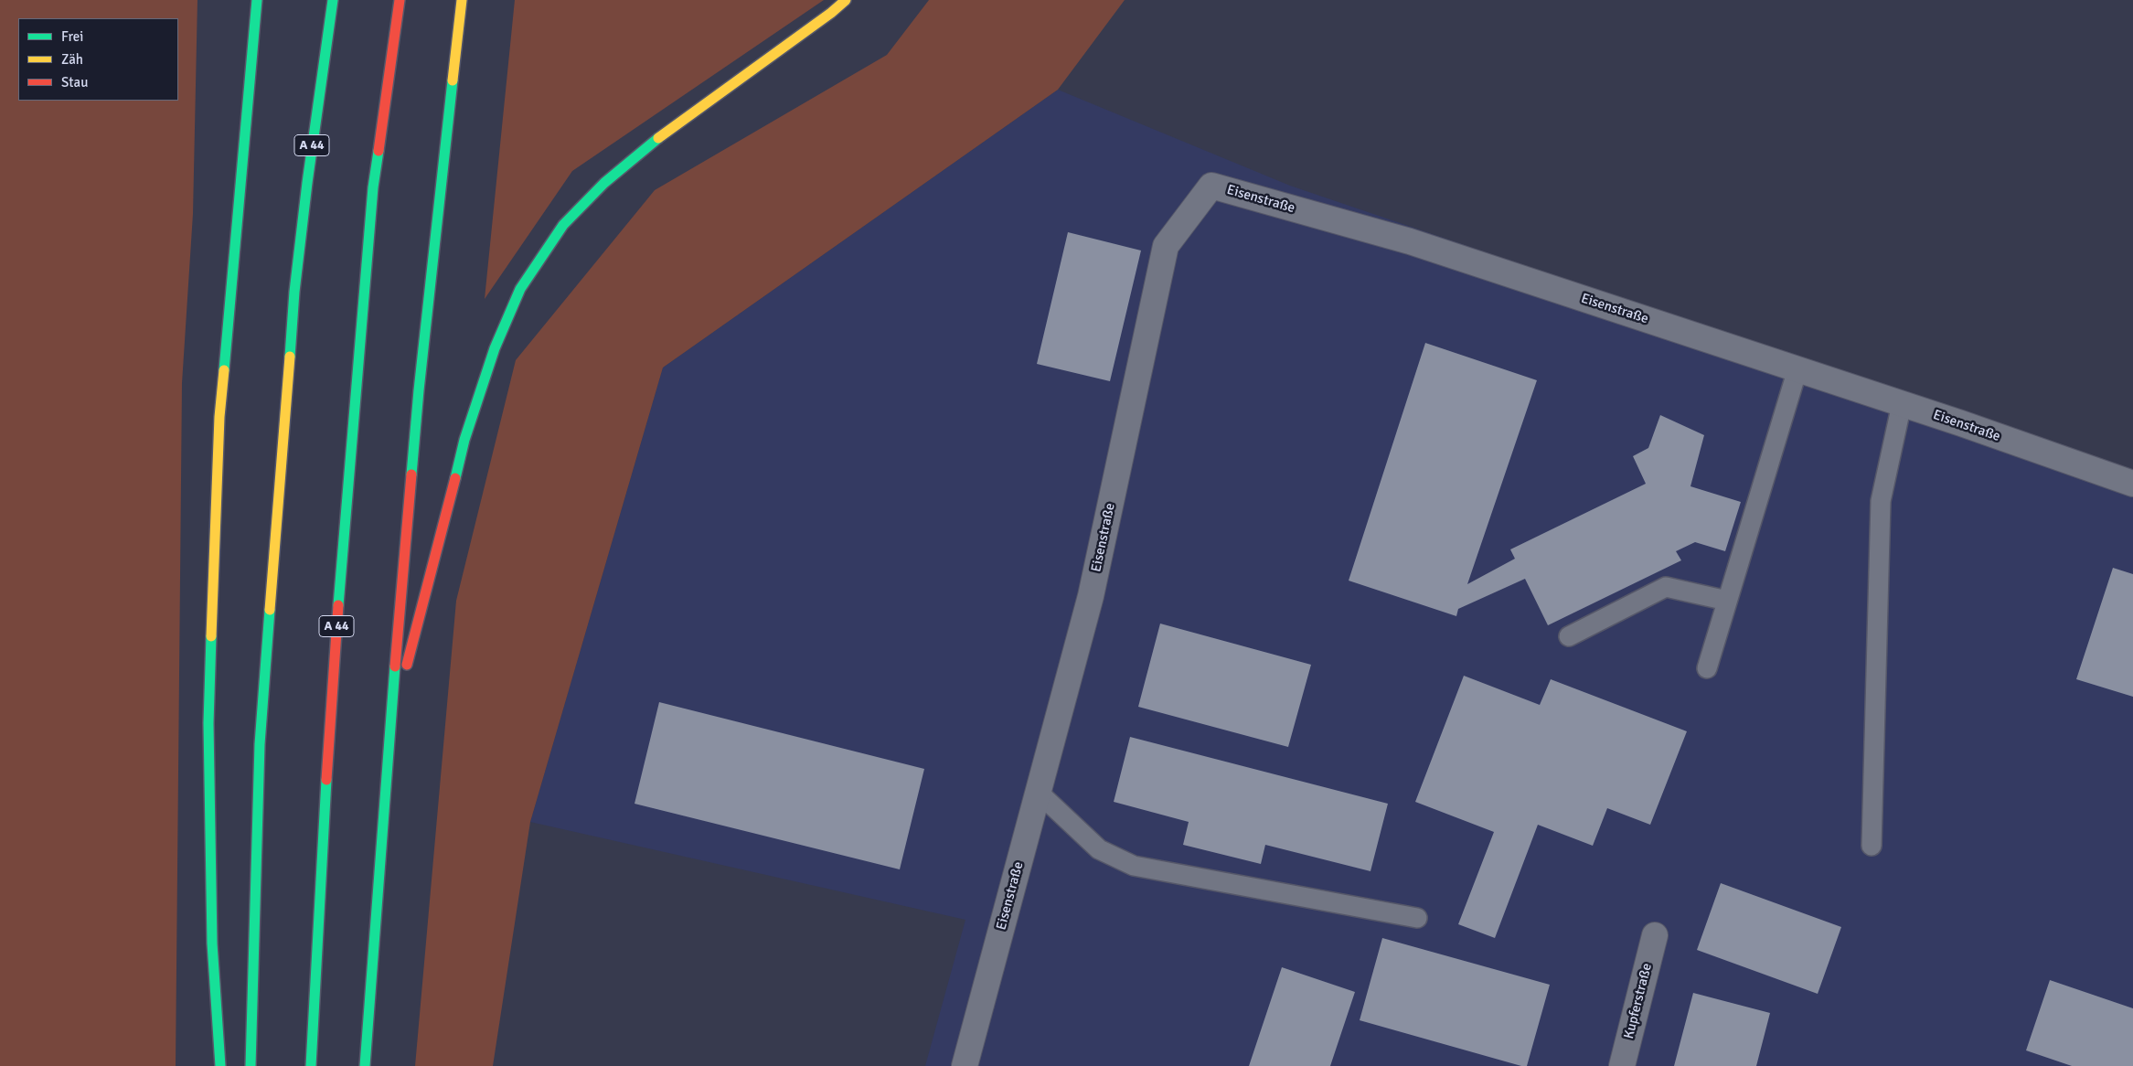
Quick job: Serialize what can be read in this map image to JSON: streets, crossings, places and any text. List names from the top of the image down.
{
  "streets": {
    "highway": ["A 44"],
    "street": ["Eisenstraße", "Kupferstraße"]
  },
  "legend": ["Frei", "Zäh", "Stau"]
}
